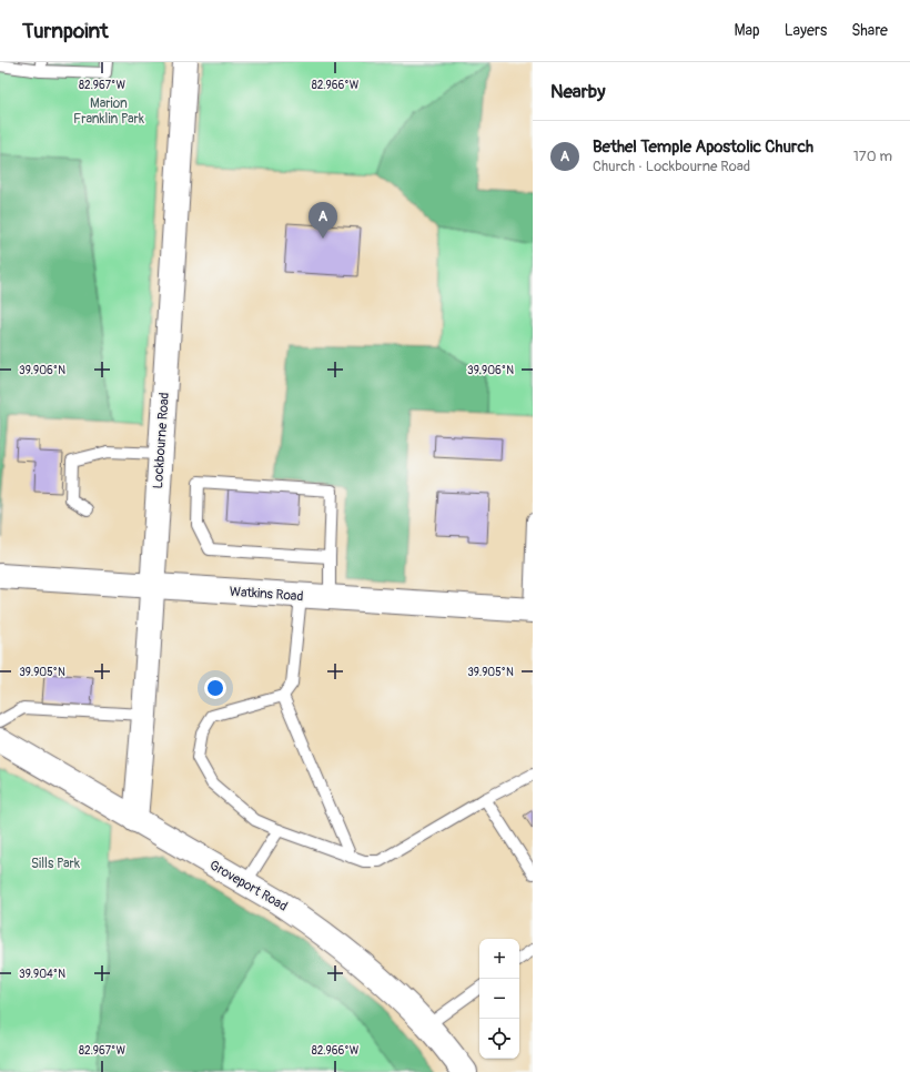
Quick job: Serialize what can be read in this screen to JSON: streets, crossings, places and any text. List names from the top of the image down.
{
  "streets": {
    "main road": ["Lockbourne Road", "Watkins Road", "Groveport Road"]
  },
  "crossings": [
    ["Lockbourne Road", "Watkins Road"],
    ["Lockbourne Road", "Groveport Road"]
  ],
  "parks": ["Marion Franklin Park", "Sills Park"],
  "page": {
    "header": "Turnpoint",
    "nav": ["Map", "Layers", "Share"],
    "heading": "Nearby",
    "list": [
      {
        "mark": "A",
        "name": "Bethel Temple Apostolic Church",
        "note": "Church · Lockbourne Road",
        "value": "170 m"
      }
    ],
    "pins": "A",
    "map_buttons": ["+", "−"]
  },
  "coordinates": [
    "82.967°W",
    "82.966°W",
    "39.906°N",
    "39.905°N",
    "39.904°N"
  ]
}
